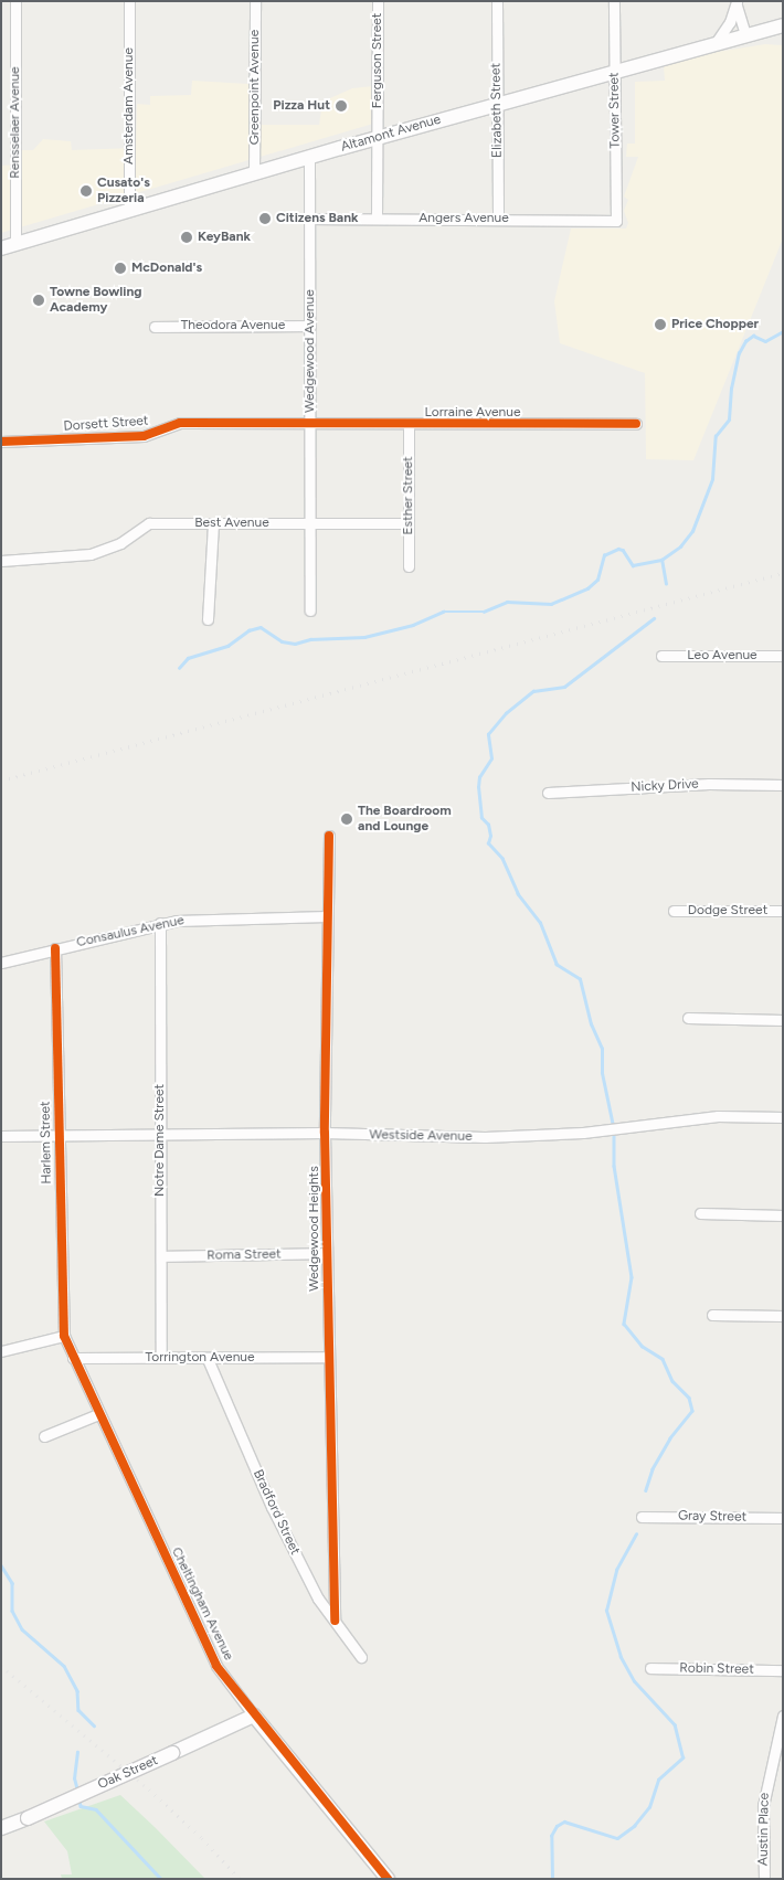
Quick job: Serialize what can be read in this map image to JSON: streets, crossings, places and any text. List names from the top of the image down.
{
  "streets": {
    "main road": ["Altamont Avenue", "Cheltingham Avenue", "Oak Street"],
    "street": [
      "Ferguson Street",
      "Greenpoint Avenue",
      "Amsterdam Avenue",
      "Elizabeth Street",
      "Tower Street",
      "Rensselaer Avenue",
      "Angers Avenue",
      "Theodora Avenue",
      "Wedgewood Avenue",
      "Lorraine Avenue",
      "Dorsett Street",
      "Esther Street",
      "Best Avenue",
      "Leo Avenue",
      "Nicky Drive",
      "Dodge Street",
      "Consaulus Avenue",
      "Westside Avenue",
      "Notre Dame Street",
      "Harlem Street",
      "Wedgewood Heights",
      "Roma Street",
      "Torrington Avenue",
      "Bradford Street",
      "Gray Street",
      "Robin Street",
      "Austin Place"
    ]
  },
  "crossings": [
    ["Ferguson Street", "Altamont Avenue"],
    ["Ferguson Street", "Angers Avenue"],
    ["Greenpoint Avenue", "Altamont Avenue"],
    ["Amsterdam Avenue", "Altamont Avenue"],
    ["Elizabeth Street", "Altamont Avenue"],
    ["Elizabeth Street", "Angers Avenue"],
    ["Tower Street", "Altamont Avenue"],
    ["Tower Street", "Angers Avenue"],
    ["Rensselaer Avenue", "Altamont Avenue"],
    ["Altamont Avenue", "Wedgewood Avenue"],
    ["Angers Avenue", "Wedgewood Avenue"],
    ["Theodora Avenue", "Wedgewood Avenue"],
    ["Wedgewood Avenue", "Lorraine Avenue"],
    ["Wedgewood Avenue", "Dorsett Street"],
    ["Wedgewood Avenue", "Best Avenue"],
    ["Lorraine Avenue", "Dorsett Street"],
    ["Lorraine Avenue", "Esther Street"],
    ["Esther Street", "Best Avenue"],
    ["Consaulus Avenue", "Notre Dame Street"],
    ["Consaulus Avenue", "Harlem Street"],
    ["Consaulus Avenue", "Wedgewood Heights"],
    ["Westside Avenue", "Notre Dame Street"],
    ["Westside Avenue", "Harlem Street"],
    ["Westside Avenue", "Wedgewood Heights"],
    ["Notre Dame Street", "Roma Street"],
    ["Notre Dame Street", "Torrington Avenue"],
    ["Harlem Street", "Cheltingham Avenue"],
    ["Wedgewood Heights", "Roma Street"],
    ["Wedgewood Heights", "Torrington Avenue"],
    ["Wedgewood Heights", "Bradford Street"],
    ["Torrington Avenue", "Bradford Street"],
    ["Torrington Avenue", "Cheltingham Avenue"],
    ["Cheltingham Avenue", "Oak Street"]
  ],
  "places": [
    "Pizza Hut",
    "Cusato's Pizzeria",
    "Citizens Bank",
    "KeyBank",
    "McDonald's",
    "Towne Bowling Academy",
    "Price Chopper",
    "The Boardroom and Lounge"
  ]
}
